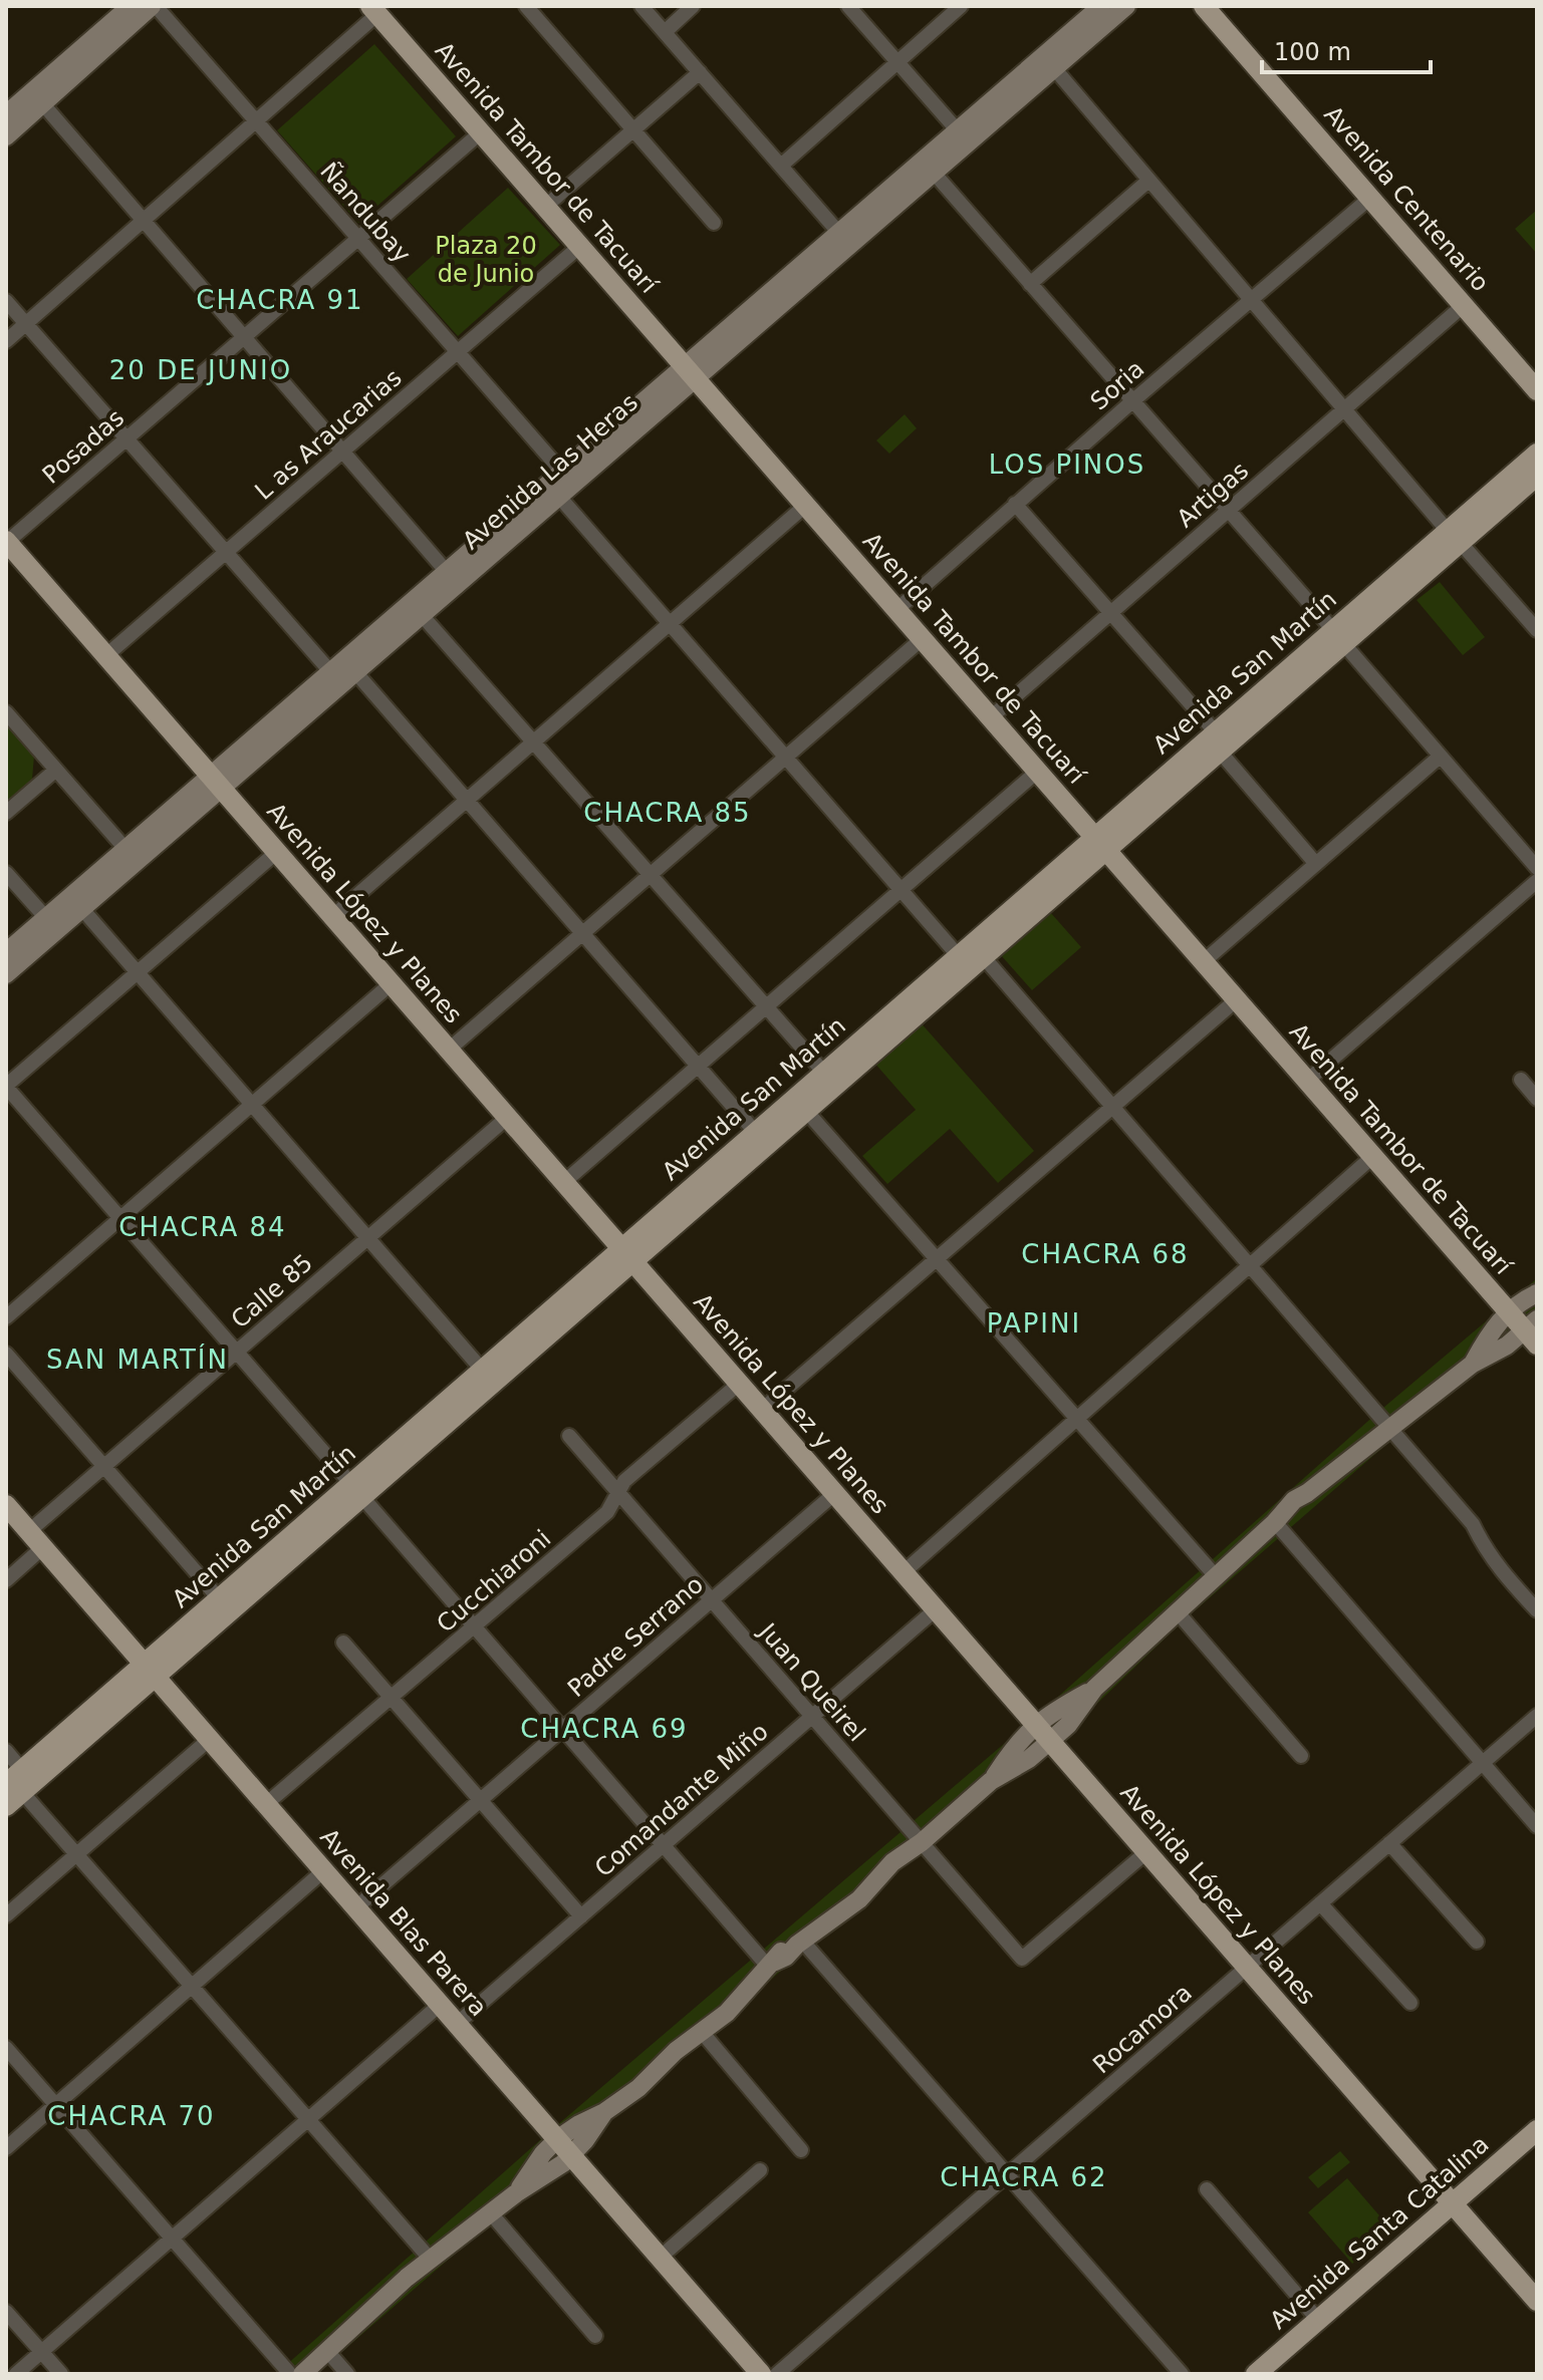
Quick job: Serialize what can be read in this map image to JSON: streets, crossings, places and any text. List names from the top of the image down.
{
  "streets": {
    "main road": [
      "Avenida Tambor de Tacuarí",
      "Avenida Centenario",
      "Avenida Las Heras",
      "Avenida San Martín",
      "Avenida López y Planes",
      "Avenida Blas Parera",
      "Avenida Santa Catalina"
    ],
    "street": [
      "Ñandubay",
      "Soria",
      "L as Araucarias",
      "Posadas",
      "Artigas",
      "Calle 85",
      "Cucchiaroni",
      "Padre Serrano",
      "Juan Queirel",
      "Comandante Miño",
      "Rocamora"
    ]
  },
  "crossings": [
    ["Avenida Tambor de Tacuarí", "Soria"],
    ["Avenida Tambor de Tacuarí", "L as Araucarias"],
    ["Avenida Tambor de Tacuarí", "Posadas"],
    ["Avenida Tambor de Tacuarí", "Avenida Las Heras"],
    ["Avenida Tambor de Tacuarí", "Artigas"],
    ["Avenida Tambor de Tacuarí", "Avenida San Martín"],
    ["Avenida Centenario", "Soria"],
    ["Avenida Centenario", "Artigas"],
    ["Ñandubay", "L as Araucarias"],
    ["Ñandubay", "Posadas"],
    ["Ñandubay", "Avenida Las Heras"],
    ["L as Araucarias", "Avenida López y Planes"],
    ["Posadas", "Avenida López y Planes"],
    ["Avenida Las Heras", "Avenida López y Planes"],
    ["Avenida San Martín", "Avenida López y Planes"],
    ["Avenida San Martín", "Avenida Blas Parera"],
    ["Avenida López y Planes", "Calle 85"],
    ["Avenida López y Planes", "Cucchiaroni"],
    ["Avenida López y Planes", "Padre Serrano"],
    ["Avenida López y Planes", "Juan Queirel"],
    ["Avenida López y Planes", "Comandante Miño"],
    ["Avenida López y Planes", "Rocamora"],
    ["Avenida López y Planes", "Avenida Santa Catalina"],
    ["Calle 85", "Avenida Blas Parera"],
    ["Cucchiaroni", "Juan Queirel"],
    ["Cucchiaroni", "Avenida Blas Parera"],
    ["Padre Serrano", "Juan Queirel"],
    ["Padre Serrano", "Avenida Blas Parera"],
    ["Juan Queirel", "Comandante Miño"],
    ["Comandante Miño", "Avenida Blas Parera"]
  ],
  "districts": [
    "CHACRA 91",
    "20 DE JUNIO",
    "LOS PINOS",
    "CHACRA 85",
    "CHACRA 84",
    "CHACRA 68",
    "PAPINI",
    "SAN MARTÍN",
    "CHACRA 69",
    "CHACRA 70",
    "CHACRA 62"
  ],
  "parks": ["Plaza 20 de Junio"],
  "scale_bar": "100 m"
}
